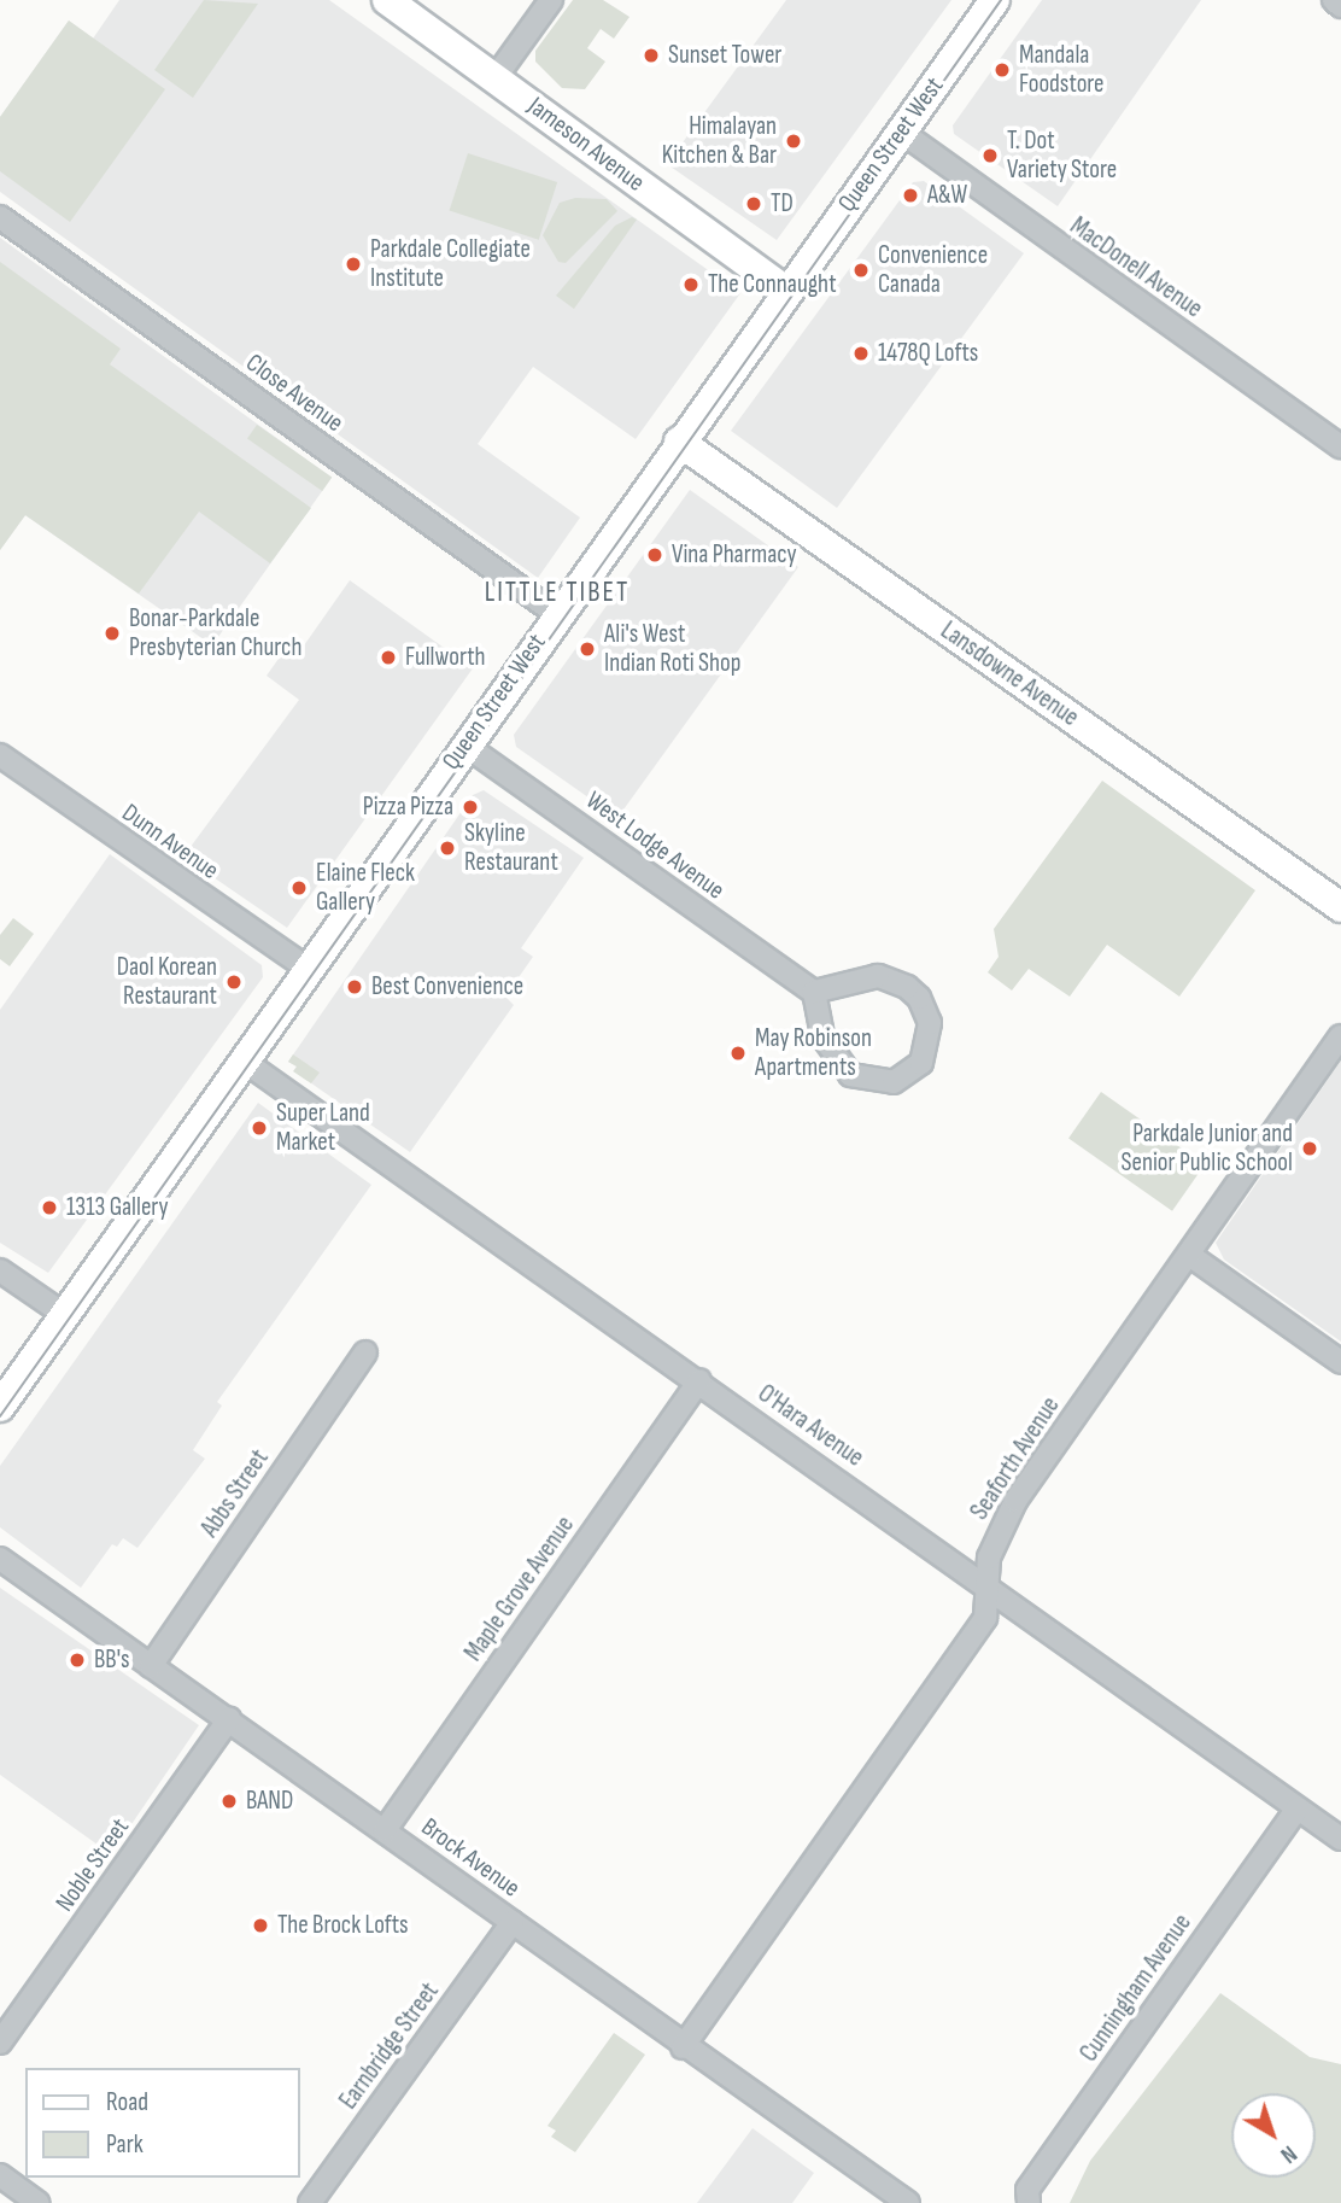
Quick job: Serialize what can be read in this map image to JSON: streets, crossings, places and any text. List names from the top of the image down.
{
  "streets": {
    "main road": ["Jameson Avenue", "Queen Street West", "Lansdowne Avenue"],
    "street": [
      "MacDonell Avenue",
      "Close Avenue",
      "Dunn Avenue",
      "West Lodge Avenue",
      "O'Hara Avenue",
      "Seaforth Avenue",
      "Abbs Street",
      "Maple Grove Avenue",
      "Brock Avenue",
      "Noble Street",
      "Cunningham Avenue",
      "Earnbridge Street"
    ]
  },
  "crossings": [
    ["Jameson Avenue", "Queen Street West"],
    ["Queen Street West", "MacDonell Avenue"],
    ["Queen Street West", "Close Avenue"],
    ["Queen Street West", "Lansdowne Avenue"],
    ["Queen Street West", "Dunn Avenue"],
    ["Queen Street West", "West Lodge Avenue"],
    ["Queen Street West", "O'Hara Avenue"],
    ["O'Hara Avenue", "Seaforth Avenue"],
    ["O'Hara Avenue", "Maple Grove Avenue"],
    ["O'Hara Avenue", "Cunningham Avenue"],
    ["Seaforth Avenue", "Brock Avenue"],
    ["Abbs Street", "Brock Avenue"],
    ["Maple Grove Avenue", "Brock Avenue"],
    ["Brock Avenue", "Noble Street"],
    ["Brock Avenue", "Earnbridge Street"]
  ],
  "districts": ["LITTLE TIBET"],
  "places": [
    "Sunset Tower",
    "Mandala Foodstore",
    "Himalayan Kitchen & Bar",
    "T. Dot Variety Store",
    "A&W",
    "TD",
    "Parkdale Collegiate Institute",
    "Convenience Canada",
    "The Connaught",
    "1478Q Lofts",
    "Vina Pharmacy",
    "Bonar-Parkdale Presbyterian Church",
    "Ali's West Indian Roti Shop",
    "Fullworth",
    "Pizza Pizza",
    "Skyline Restaurant",
    "Elaine Fleck Gallery",
    "Daol Korean Restaurant",
    "Best Convenience",
    "May Robinson Apartments",
    "Super Land Market",
    "Parkdale Junior and Senior Public School",
    "1313 Gallery",
    "BB's",
    "BAND",
    "The Brock Lofts"
  ],
  "legend": ["Road", "Park"],
  "north": "bottom right"
}
